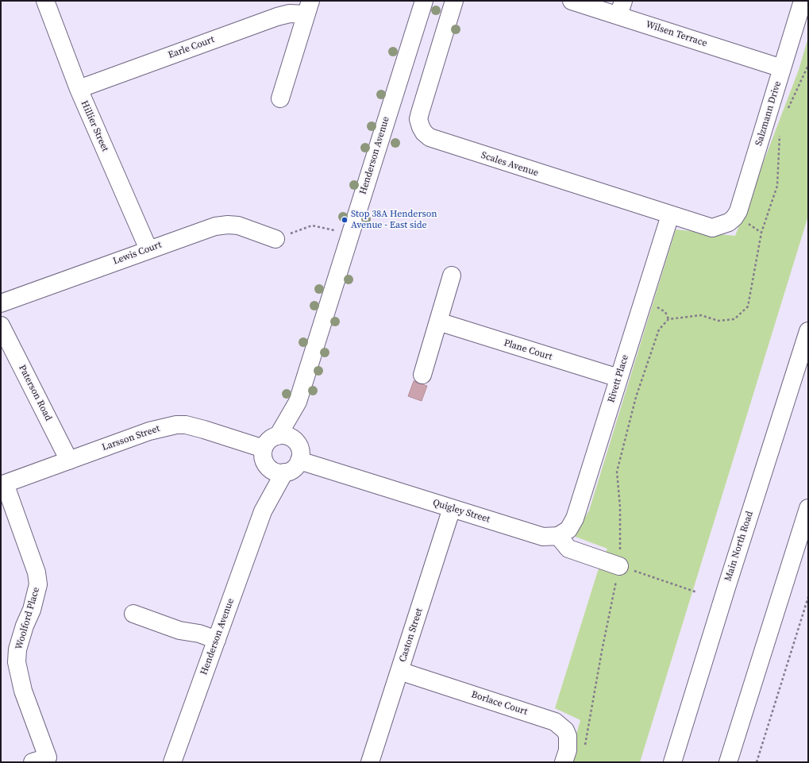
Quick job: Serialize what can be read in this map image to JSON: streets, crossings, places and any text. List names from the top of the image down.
{
  "streets": {
    "main road": [
      "Wilsen Terrace",
      "Earle Court",
      "Salzmann Drive",
      "Hillier Street",
      "Henderson Avenue",
      "Scales Avenue",
      "Lewis Court",
      "Plane Court",
      "Rivett Place",
      "Paterson Road",
      "Larsson Street",
      "Quigley Street",
      "Main North Road",
      "Woolford Place",
      "Caston Street",
      "Borlace Court"
    ]
  },
  "crossings": [
    ["Wilsen Terrace", "Salzmann Drive"],
    ["Earle Court", "Hillier Street"],
    ["Salzmann Drive", "Scales Avenue"],
    ["Hillier Street", "Lewis Court"],
    ["Henderson Avenue", "Larsson Street"],
    ["Henderson Avenue", "Quigley Street"],
    ["Scales Avenue", "Rivett Place"],
    ["Plane Court", "Rivett Place"],
    ["Rivett Place", "Quigley Street"],
    ["Paterson Road", "Larsson Street"],
    ["Larsson Street", "Quigley Street"],
    ["Larsson Street", "Woolford Place"],
    ["Quigley Street", "Caston Street"],
    ["Caston Street", "Borlace Court"]
  ],
  "places": ["Stop 38A Henderson Avenue - East side"]
}
